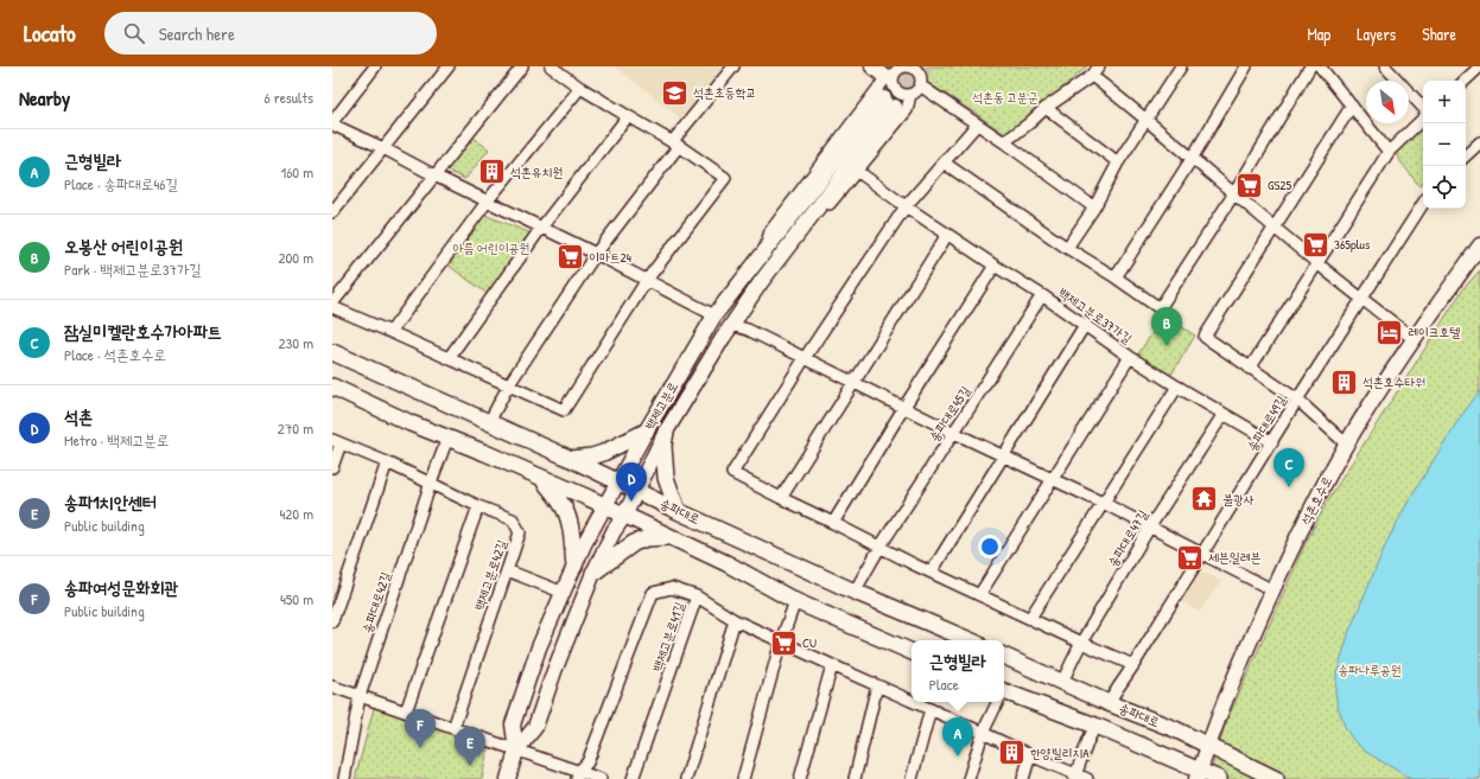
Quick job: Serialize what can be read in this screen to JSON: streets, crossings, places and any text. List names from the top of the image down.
{
  "streets": {
    "main road": ["백제고분로", "석촌호수로", "송파대로"],
    "street": [
      "백제고분로37가길",
      "송파대로45길",
      "송파대로49길",
      "송파대로47길",
      "백제고분로42길",
      "송파대로42길",
      "백제고분로41길"
    ]
  },
  "crossings": [
    ["백제고분로37가길", "송파대로45길"],
    ["백제고분로37가길", "송파대로49길"],
    ["백제고분로37가길", "송파대로47길"],
    ["백제고분로", "송파대로"],
    ["송파대로45길", "송파대로"],
    ["송파대로49길", "송파대로"],
    ["석촌호수로", "송파대로"],
    ["송파대로", "송파대로47길"],
    ["송파대로", "송파대로42길"],
    ["백제고분로42길", "송파대로42길"]
  ],
  "parks": ["석촌동 고분군", "아름 어린이공원", "송파나루공원"],
  "places": {
    "school or university": ["석촌초등학교"],
    "building": ["석촌유치원", "석촌호수타워", "한양빌리지A"],
    "supermarket": [
      "GS25",
      "365plus",
      "이마트24",
      "세븐일레븐",
      "CU"
    ],
    "hotel": ["레이크호텔"],
    "temple": ["불광사"]
  },
  "north": "bottom right",
  "page": {
    "header": "Locato",
    "search": "Search here",
    "nav": ["Map", "Layers", "Share"],
    "heading": ["Nearby", "6 results"],
    "map_buttons": ["+", "−"],
    "list": [
      {
        "mark": "A",
        "name": "근형빌라",
        "note": "Place · 송파대로46길",
        "value": "160 m"
      },
      {
        "mark": "B",
        "name": "오봉산 어린이공원",
        "note": "Park · 백제고분로37가길",
        "value": "200 m"
      },
      {
        "mark": "C",
        "name": "잠실미켈란호수가아파트",
        "note": "Place · 석촌호수로",
        "value": "230 m"
      },
      {
        "mark": "D",
        "name": "석촌",
        "note": "Metro · 백제고분로",
        "value": "270 m"
      },
      {
        "mark": "E",
        "name": "송파1치안센터",
        "note": "Public building",
        "value": "420 m"
      },
      {
        "mark": "F",
        "name": "송파여성문화회관",
        "note": "Public building",
        "value": "450 m"
      }
    ],
    "pins": [
      "B",
      "C",
      "D",
      "F",
      "A",
      "E"
    ],
    "popup": ["근형빌라", "Place"]
  }
}
